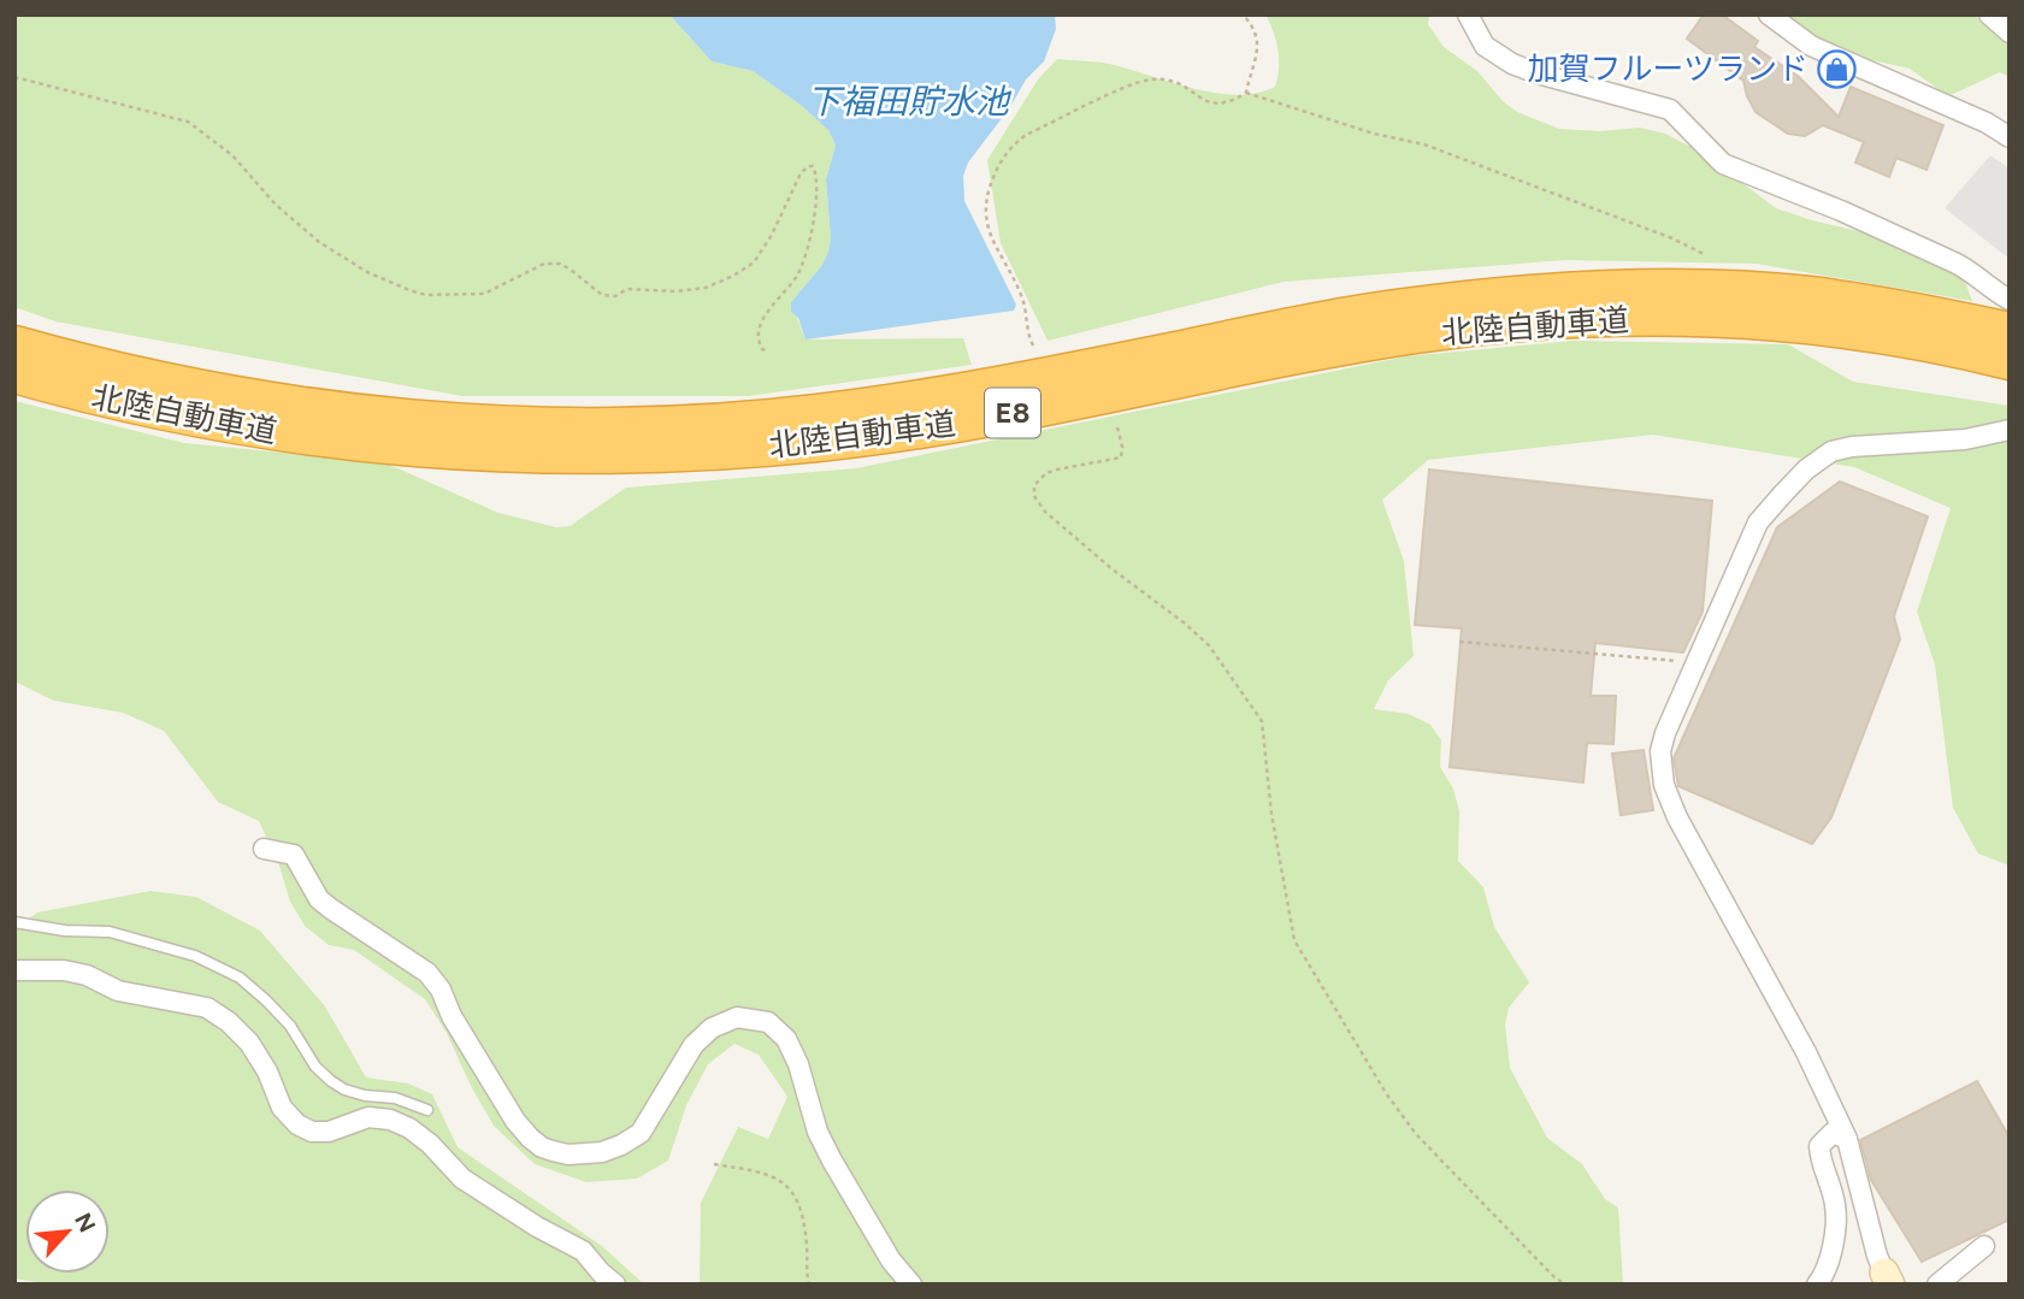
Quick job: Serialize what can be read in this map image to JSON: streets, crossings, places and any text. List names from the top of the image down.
{
  "streets": {
    "highway": ["北陸自動車道", "E8"]
  },
  "water": ["下福田貯水池"],
  "places": {
    "shop": ["加賀フルーツランド"]
  },
  "north": "top right"
}
